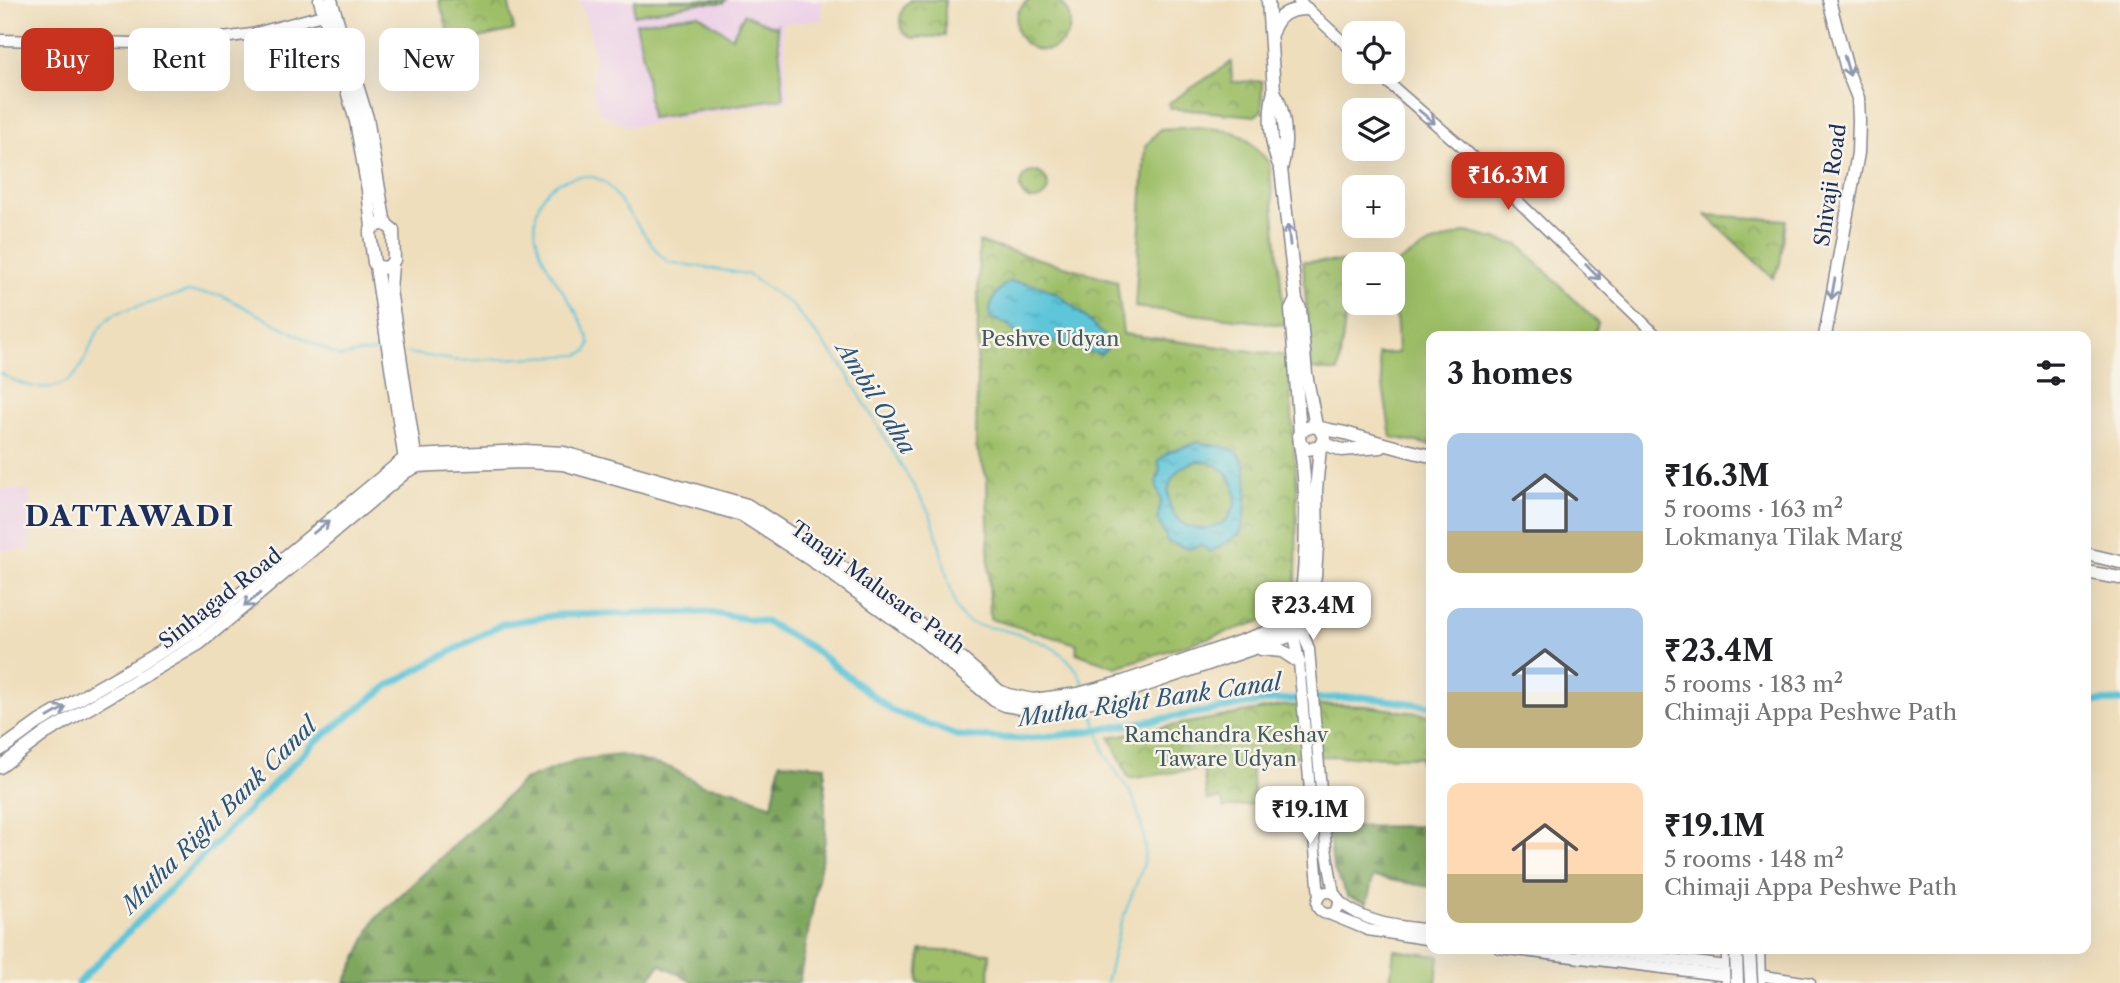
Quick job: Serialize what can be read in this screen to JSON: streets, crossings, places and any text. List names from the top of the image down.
{
  "streets": {
    "main road": ["Shivaji Road", "Tanaji Malusare Path", "Sinhagad Road"]
  },
  "crossings": [
    ["Tanaji Malusare Path", "Sinhagad Road"]
  ],
  "one_way": ["Shivaji Road"],
  "districts": ["DATTAWADI"],
  "water": ["Ambil Odha", "Mutha Right Bank Canal"],
  "parks": ["Peshve Udyan", "Ramchandra Keshav Taware Udyan"],
  "page": {
    "map_buttons": ["+", "−"],
    "chip": [
      "Buy",
      "Rent",
      "Filters",
      "New"
    ],
    "price": ["₹16.3M", "₹23.4M", "₹19.1M"],
    "heading": "3 homes",
    "list": [
      {
        "name": "₹16.3M",
        "note": "5 rooms · 163 m² · Lokmanya Tilak Marg"
      },
      {
        "name": "₹23.4M",
        "note": "5 rooms · 183 m² · Chimaji Appa Peshwe Path"
      },
      {
        "name": "₹19.1M",
        "note": "5 rooms · 148 m² · Chimaji Appa Peshwe Path"
      }
    ]
  }
}
